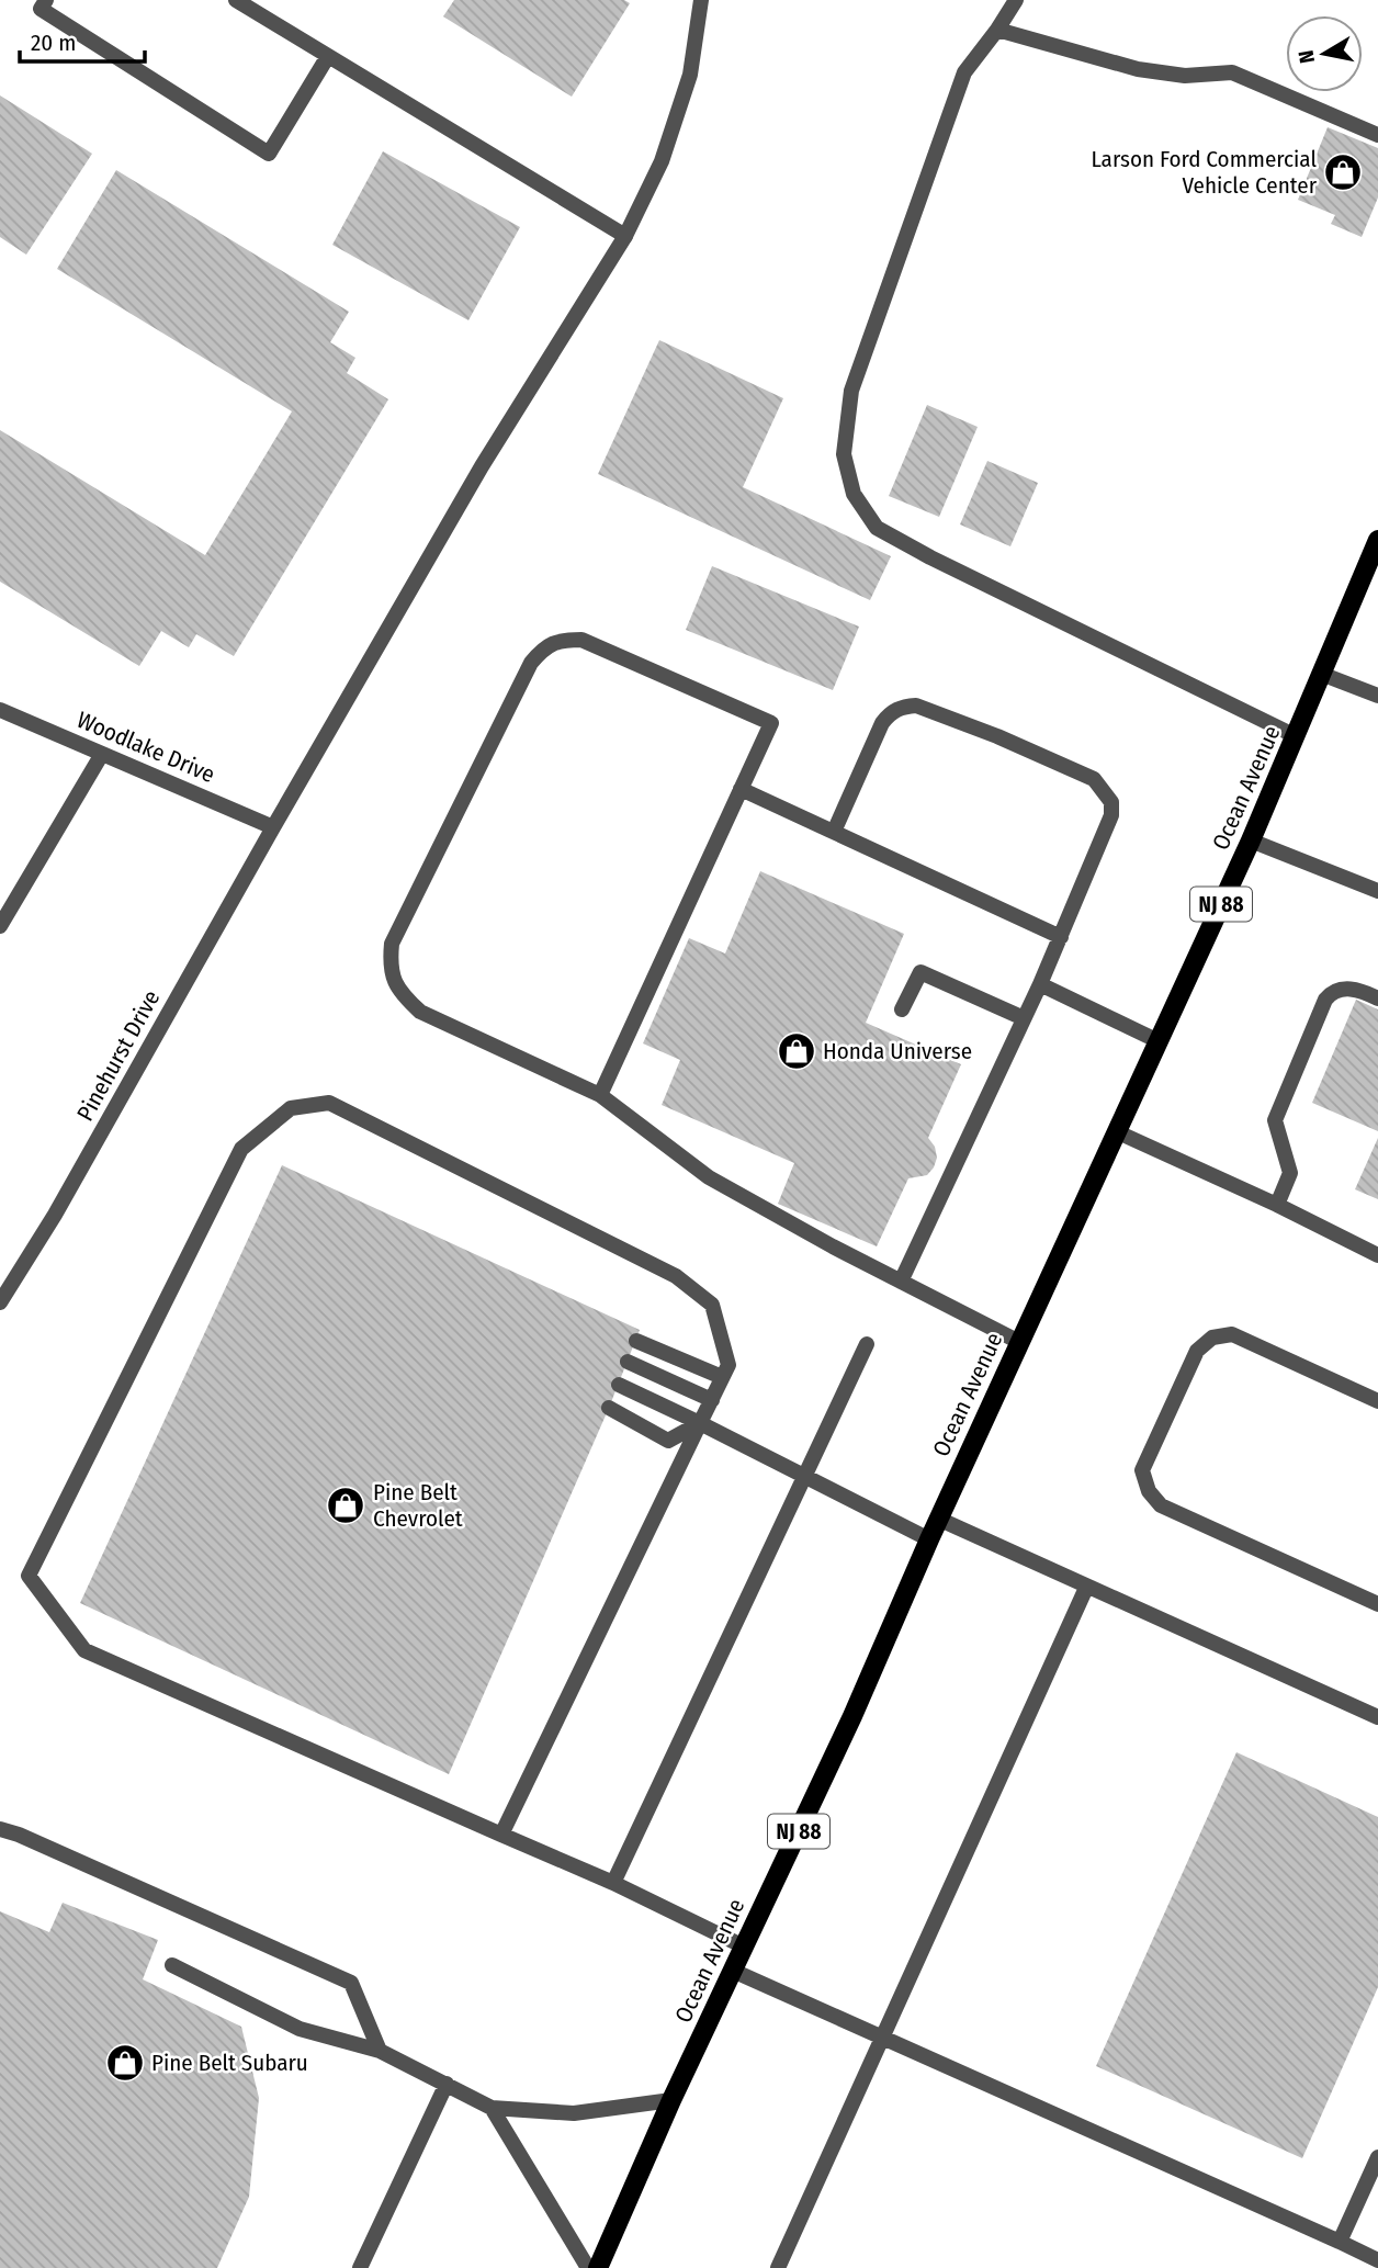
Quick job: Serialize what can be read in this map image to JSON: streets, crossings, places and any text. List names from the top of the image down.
{
  "streets": {
    "main road": ["Ocean Avenue", "NJ 88"],
    "street": ["Woodlake Drive", "Pinehurst Drive"]
  },
  "crossings": [
    ["Woodlake Drive", "Pinehurst Drive"]
  ],
  "places": {
    "shop": [
      "Larson Ford Commercial Vehicle Center",
      "Honda Universe",
      "Pine Belt Chevrolet",
      "Pine Belt Subaru"
    ]
  },
  "scale_bar": "20 m",
  "north": "left"
}
